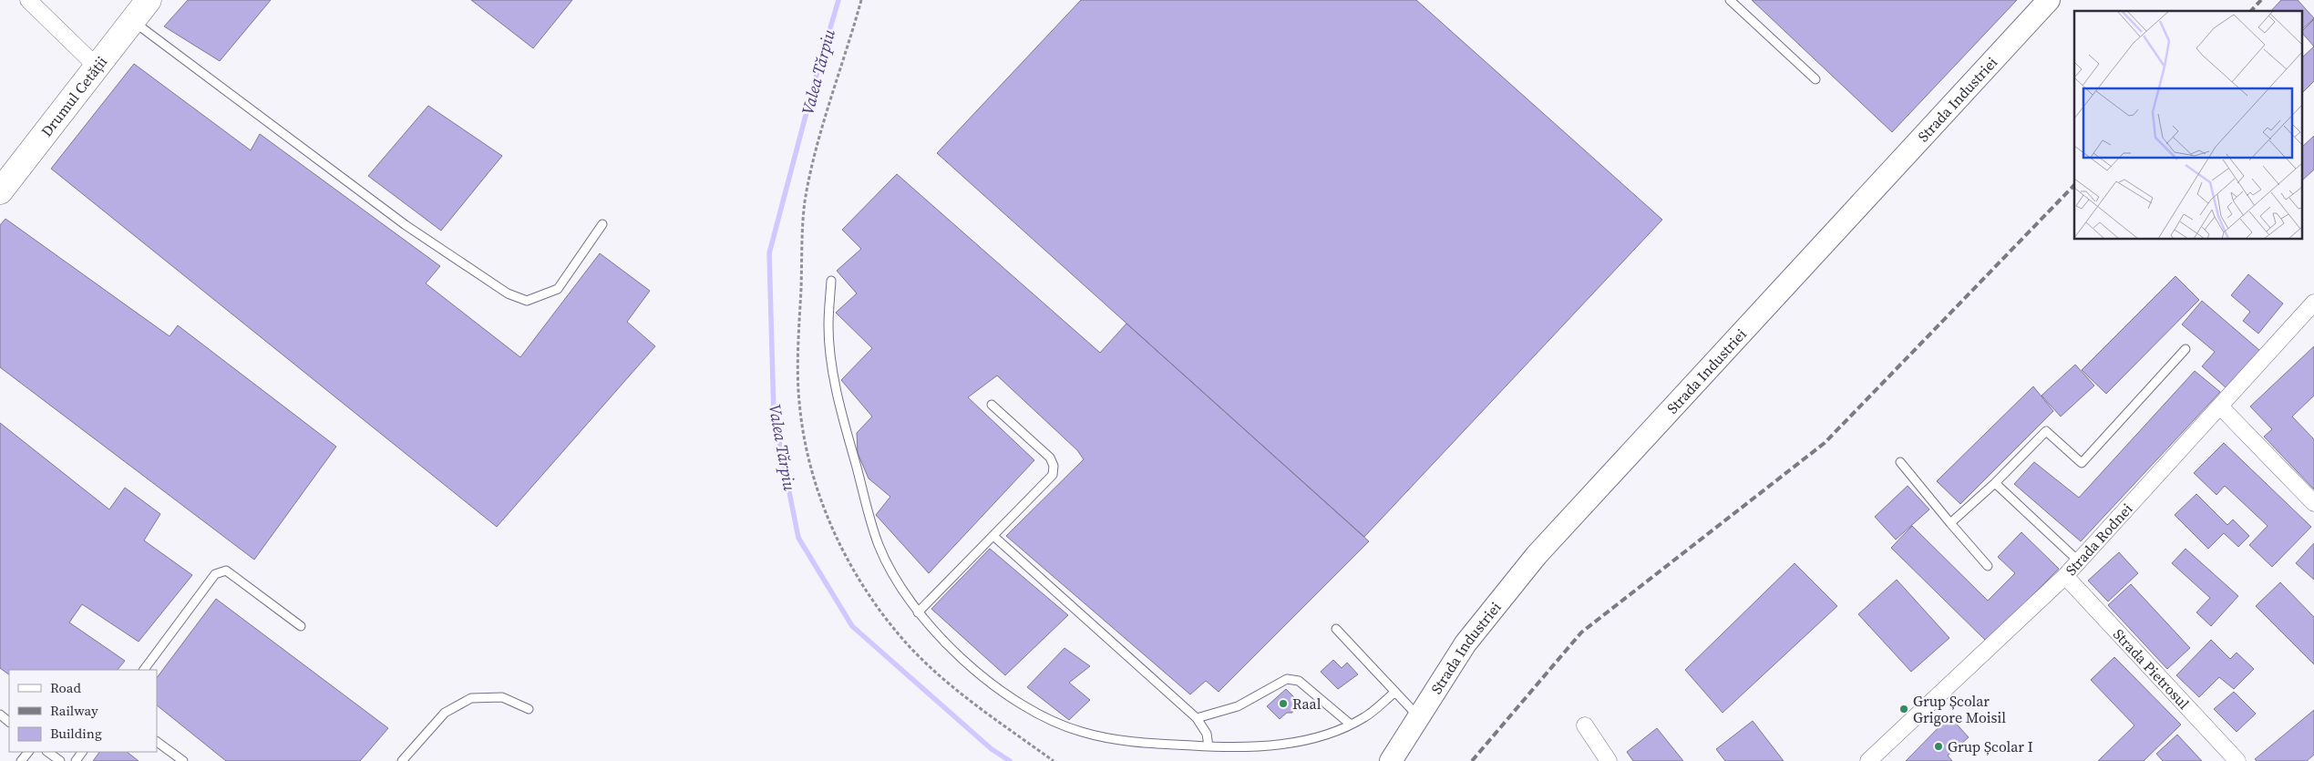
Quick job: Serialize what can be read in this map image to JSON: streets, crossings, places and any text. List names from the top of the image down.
{
  "streets": {
    "highway": ["Drumul Cetății"],
    "street": ["Strada Industriei", "Strada Rodnei", "Strada Pietrosul"]
  },
  "crossings": [
    ["Strada Rodnei", "Strada Pietrosul"]
  ],
  "water": ["Valea Tărpiu"],
  "places": ["Raal", "Grup Școlar Grigore Moisil", "Grup Școlar I"],
  "legend": ["Road", "Railway", "Building"]
}
